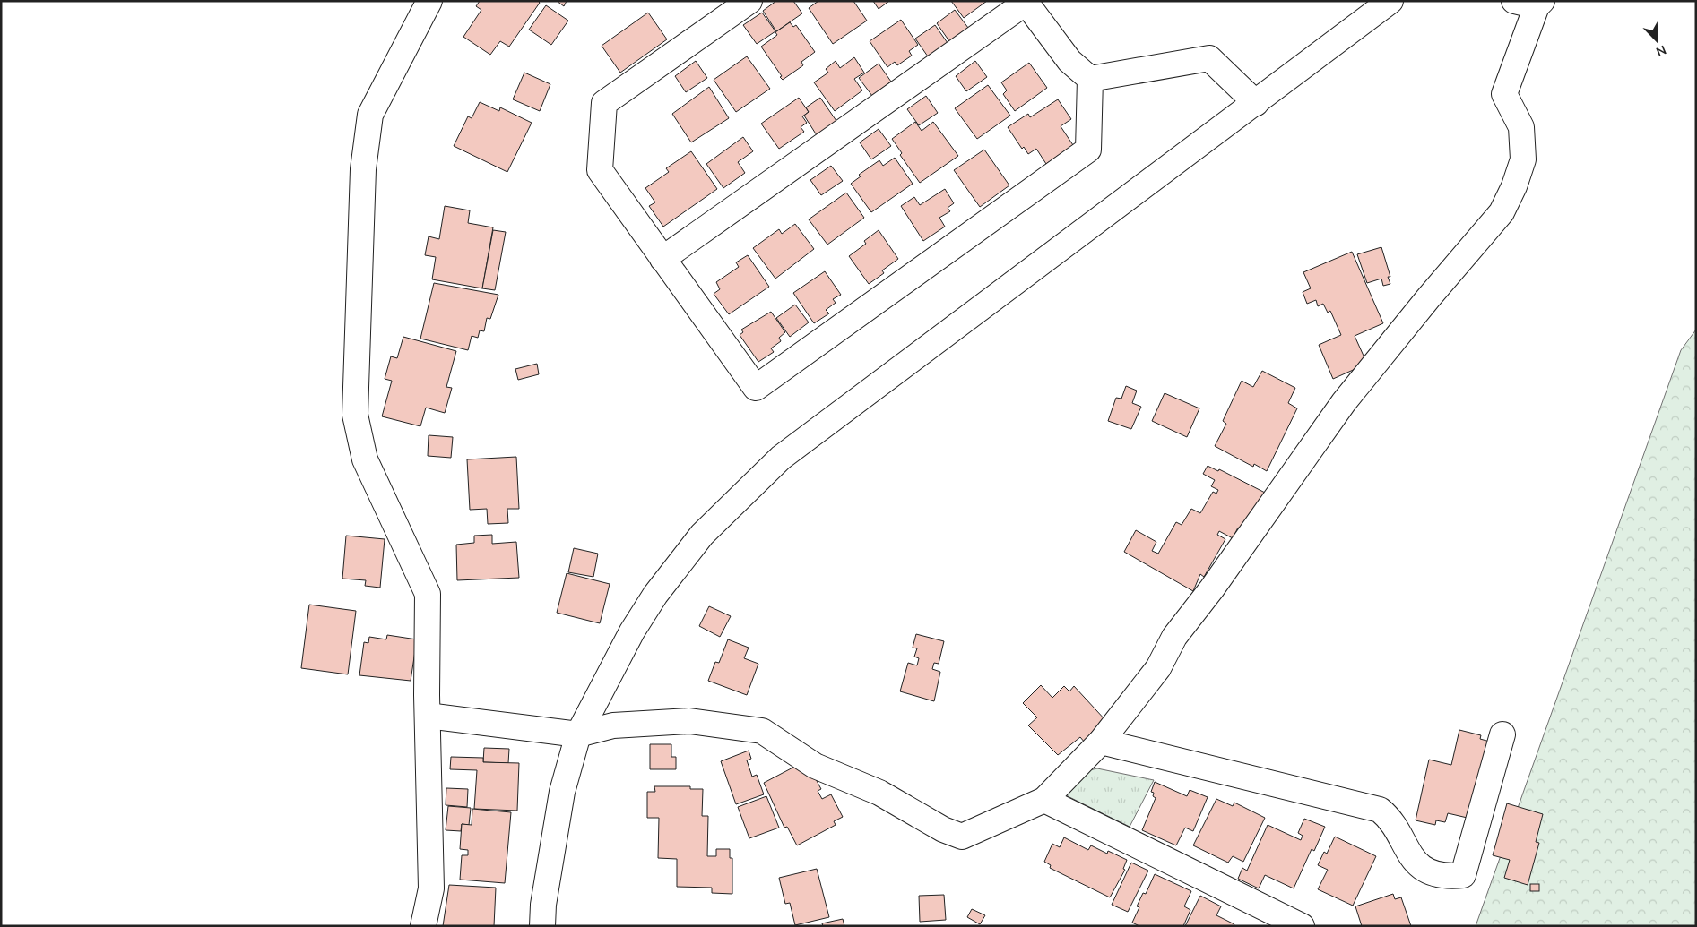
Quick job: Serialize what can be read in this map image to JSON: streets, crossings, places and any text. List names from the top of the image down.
{
  "north": "bottom right"
}
